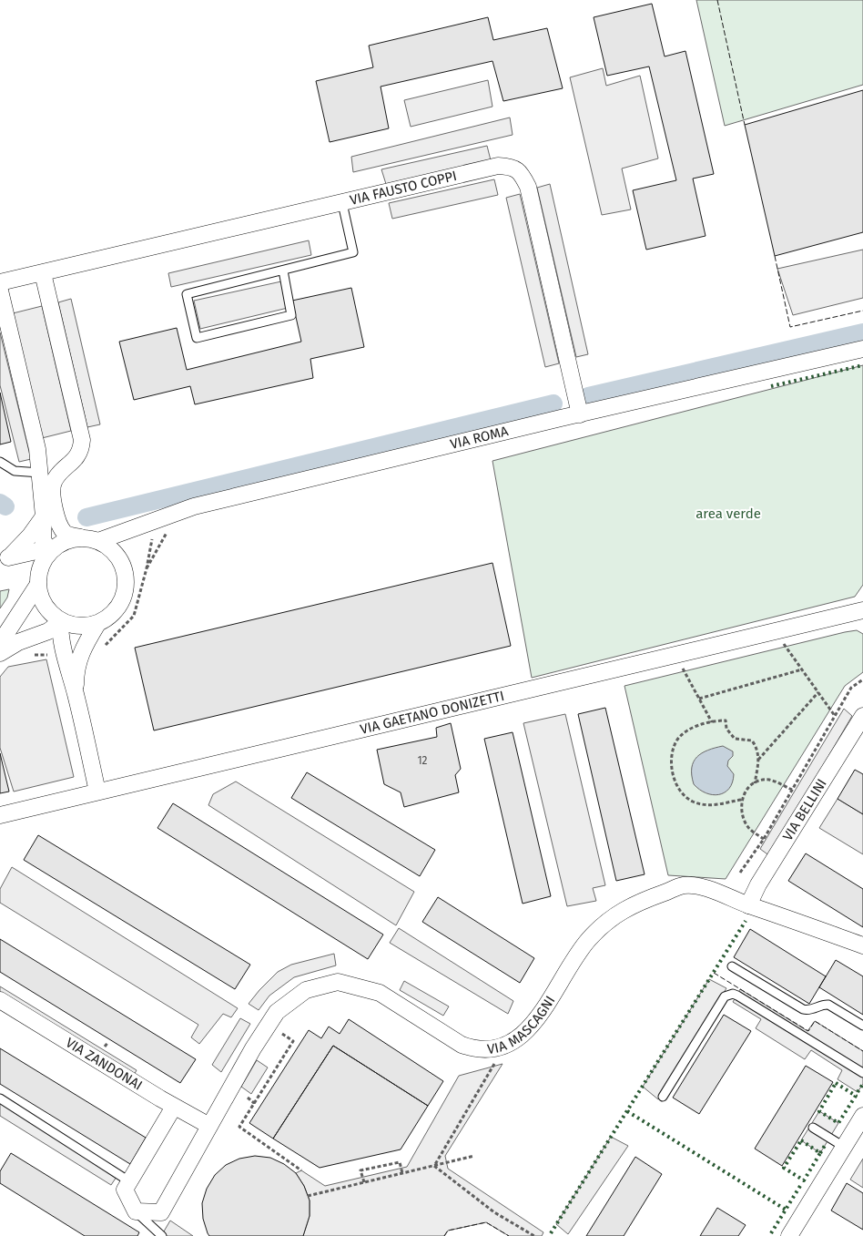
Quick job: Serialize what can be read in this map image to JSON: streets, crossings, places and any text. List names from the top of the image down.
{
  "streets": {
    "street": [
      "VIA FAUSTO COPPI",
      "VIA ROMA",
      "VIA GAETANO DONIZETTI",
      "VIA BELLINI",
      "VIA MASCAGNI",
      "VIA ZANDONAI"
    ]
  },
  "crossings": [
    ["VIA FAUSTO COPPI", "VIA ROMA"],
    ["VIA BELLINI", "VIA MASCAGNI"],
    ["VIA MASCAGNI", "VIA ZANDONAI"]
  ],
  "parks": ["area verde"],
  "house_numbers": ["12"]
}
